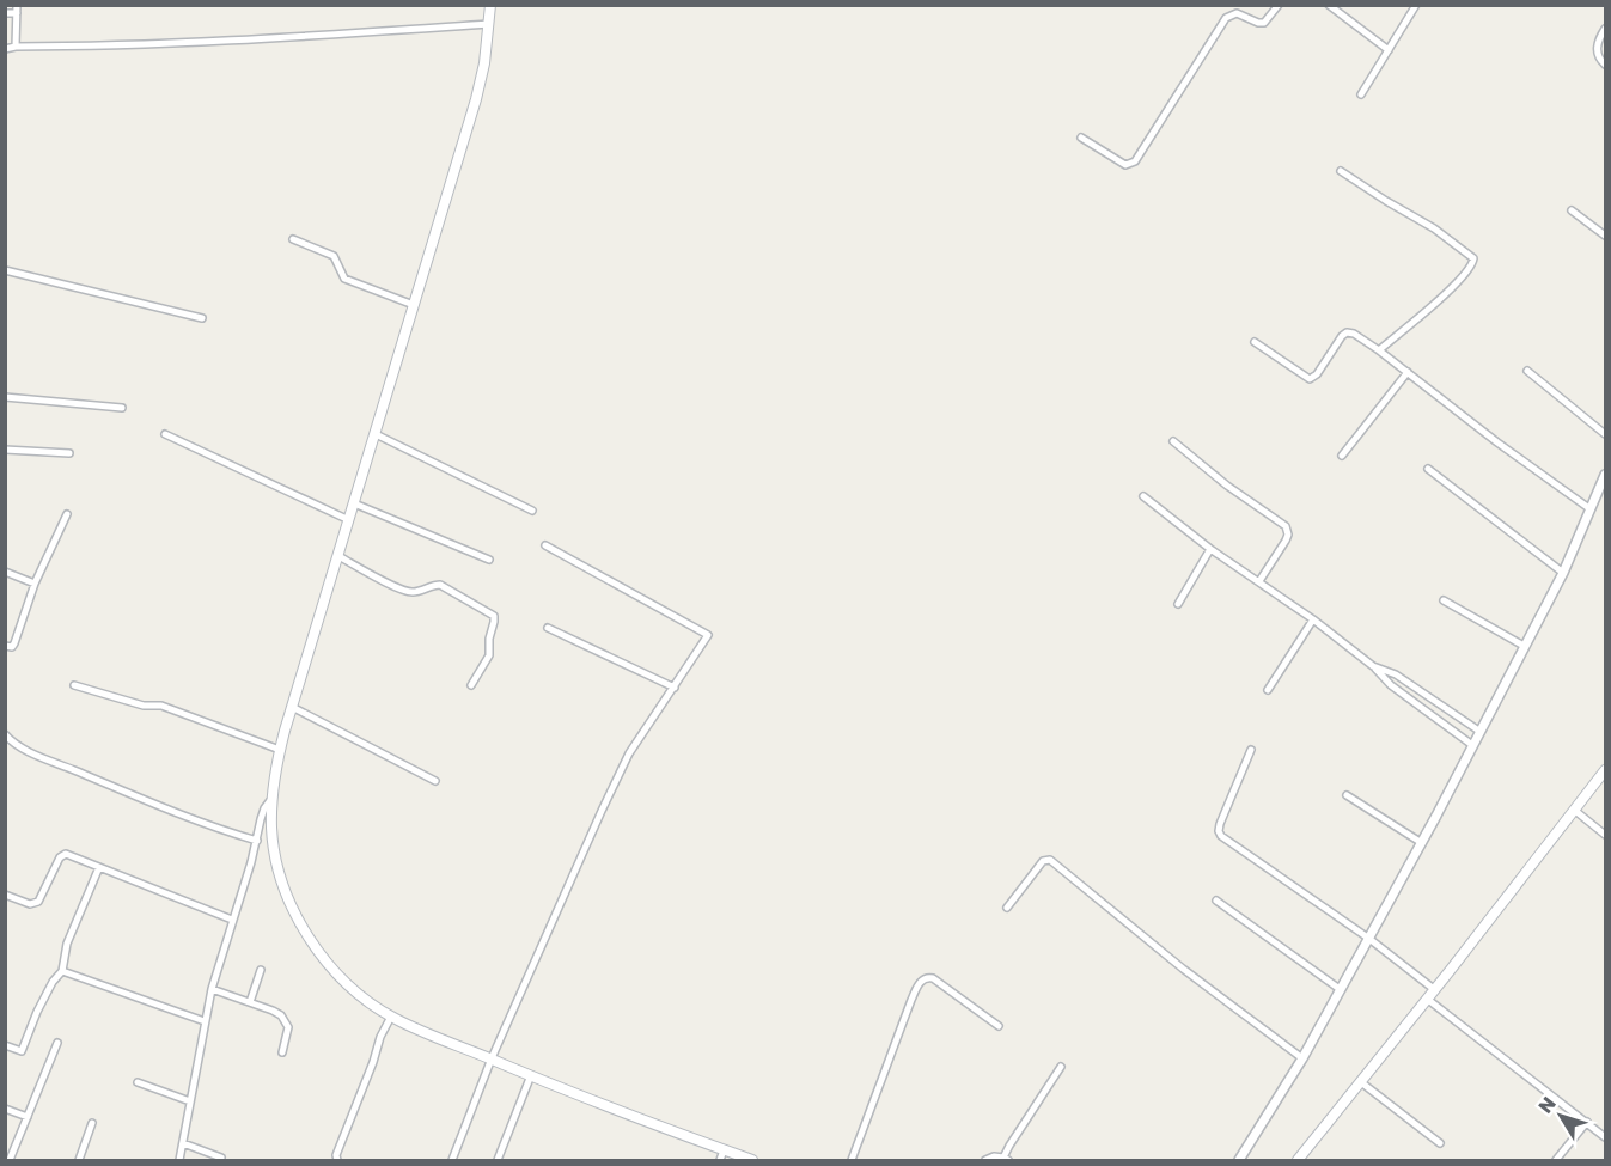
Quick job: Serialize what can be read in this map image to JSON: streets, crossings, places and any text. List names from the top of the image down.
{
  "north": "top left"
}
